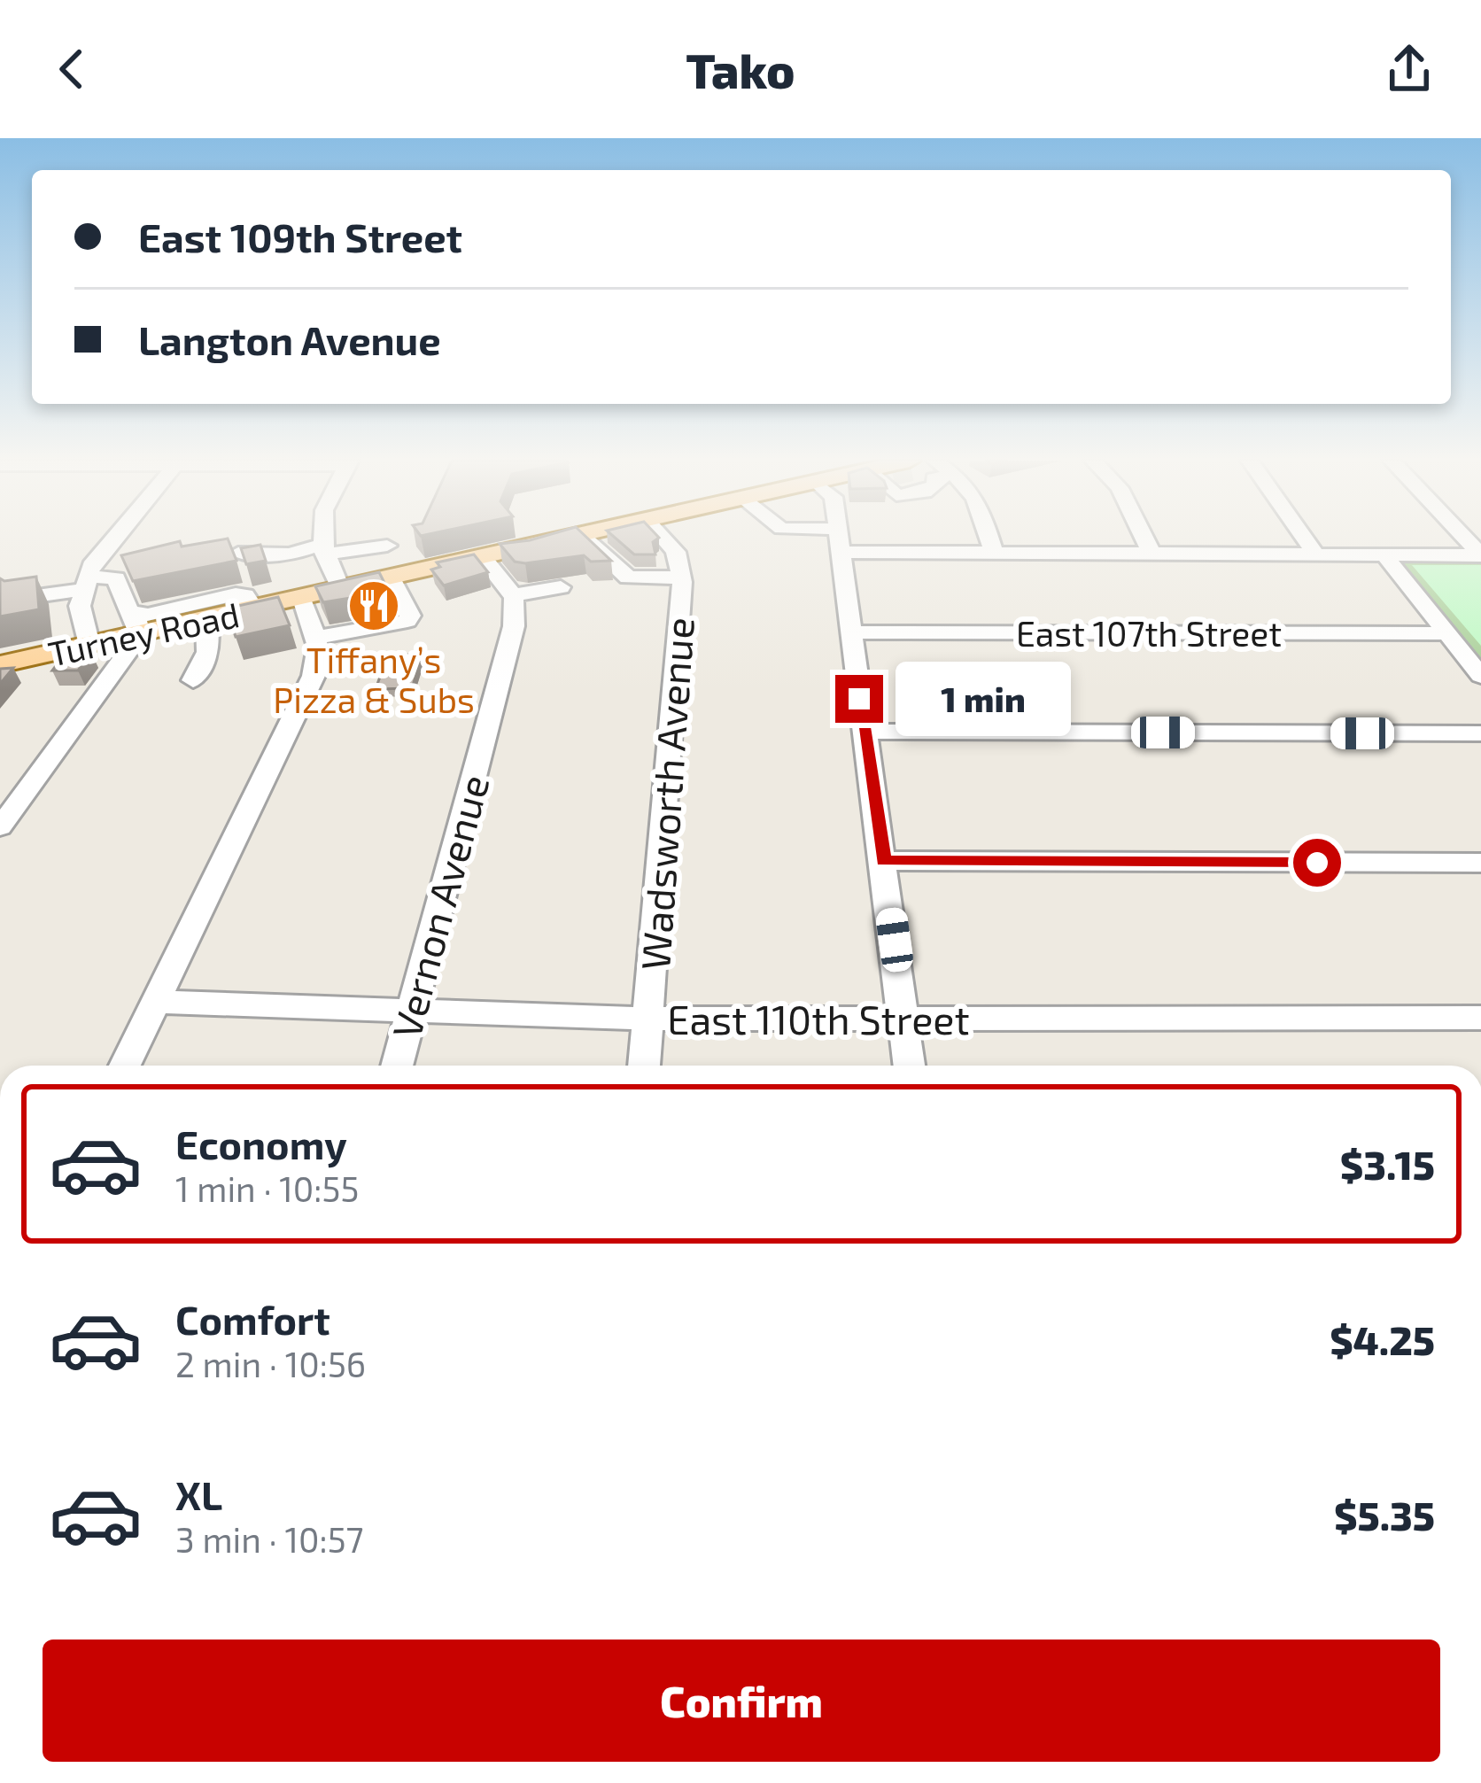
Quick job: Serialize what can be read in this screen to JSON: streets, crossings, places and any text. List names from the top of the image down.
{
  "streets": {
    "main road": ["Turney Road"],
    "street": [
      "East 107th Street",
      "Wadsworth Avenue",
      "Vernon Avenue",
      "East 110th Street"
    ]
  },
  "crossings": [
    ["Wadsworth Avenue", "East 110th Street"],
    ["Vernon Avenue", "East 110th Street"]
  ],
  "places": {
    "restaurant": ["Tiffany’s Pizza & Subs"]
  },
  "page": {
    "header": "Tako",
    "banner": ["East 109th Street", "Langton Avenue"],
    "bubble": "1 min",
    "list": [
      {
        "name": "Economy",
        "note": "1 min · 10:55",
        "value": "$3.15"
      },
      {
        "name": "Comfort",
        "note": "2 min · 10:56",
        "value": "$4.25"
      },
      {
        "name": "XL",
        "note": "3 min · 10:57",
        "value": "$5.35"
      }
    ],
    "buttons": "Confirm"
  }
}
